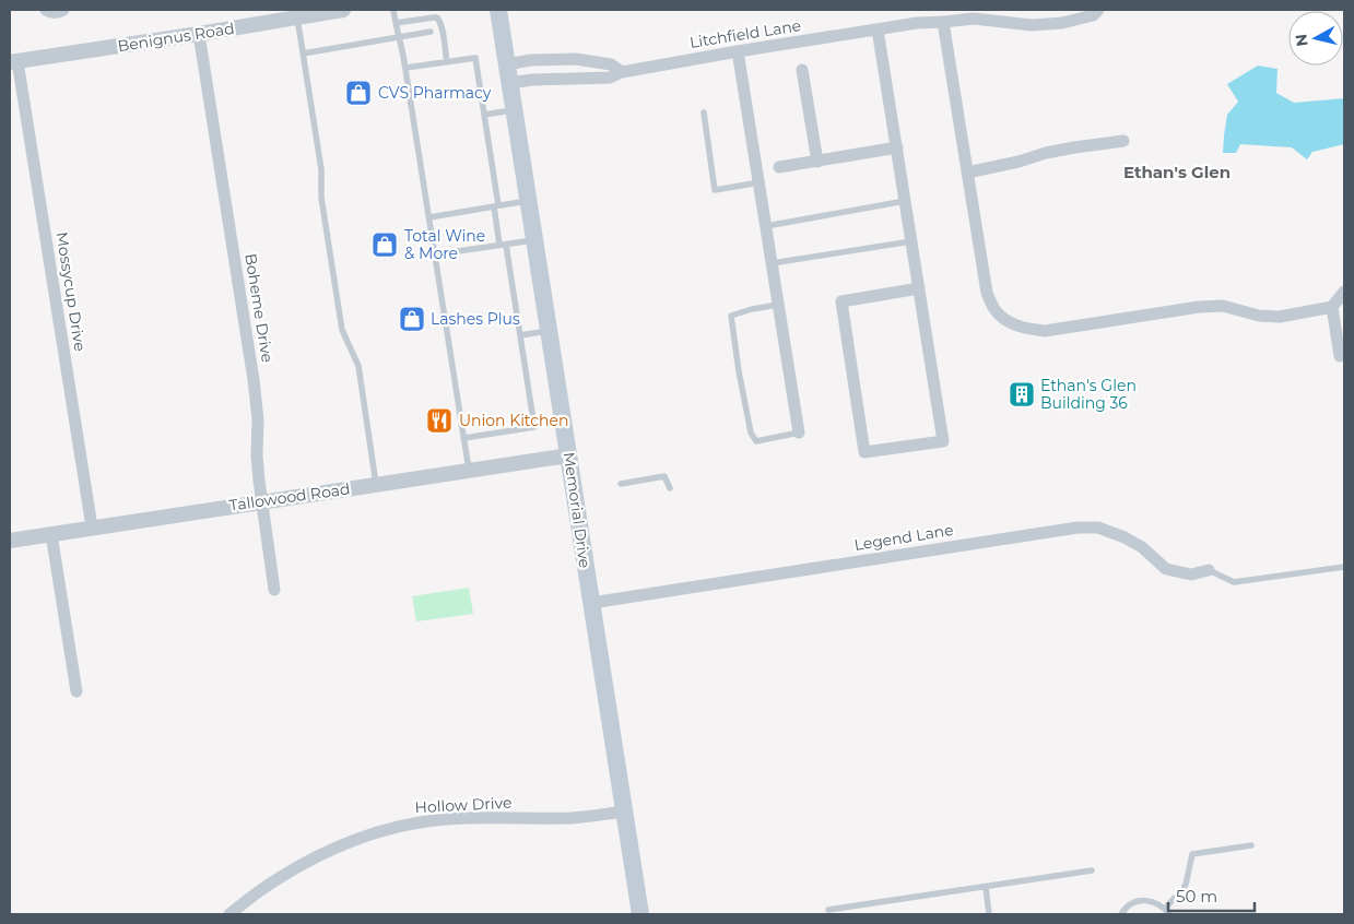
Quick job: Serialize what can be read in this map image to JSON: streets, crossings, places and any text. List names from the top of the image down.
{
  "streets": {
    "main road": ["Memorial Drive"],
    "street": [
      "Litchfield Lane",
      "Benignus Road",
      "Mossycup Drive",
      "Boheme Drive",
      "Tallowood Road",
      "Legend Lane",
      "Hollow Drive"
    ]
  },
  "crossings": [
    ["Litchfield Lane", "Memorial Drive"],
    ["Benignus Road", "Mossycup Drive"],
    ["Benignus Road", "Boheme Drive"],
    ["Mossycup Drive", "Tallowood Road"],
    ["Boheme Drive", "Tallowood Road"],
    ["Tallowood Road", "Memorial Drive"],
    ["Memorial Drive", "Legend Lane"],
    ["Memorial Drive", "Hollow Drive"]
  ],
  "districts": ["Ethan's Glen"],
  "places": {
    "shop": ["CVS Pharmacy", "Total Wine & More", "Lashes Plus"],
    "building": ["Ethan's Glen Building 36"],
    "restaurant": ["Union Kitchen"]
  },
  "scale_bar": "50 m",
  "north": "left"
}
